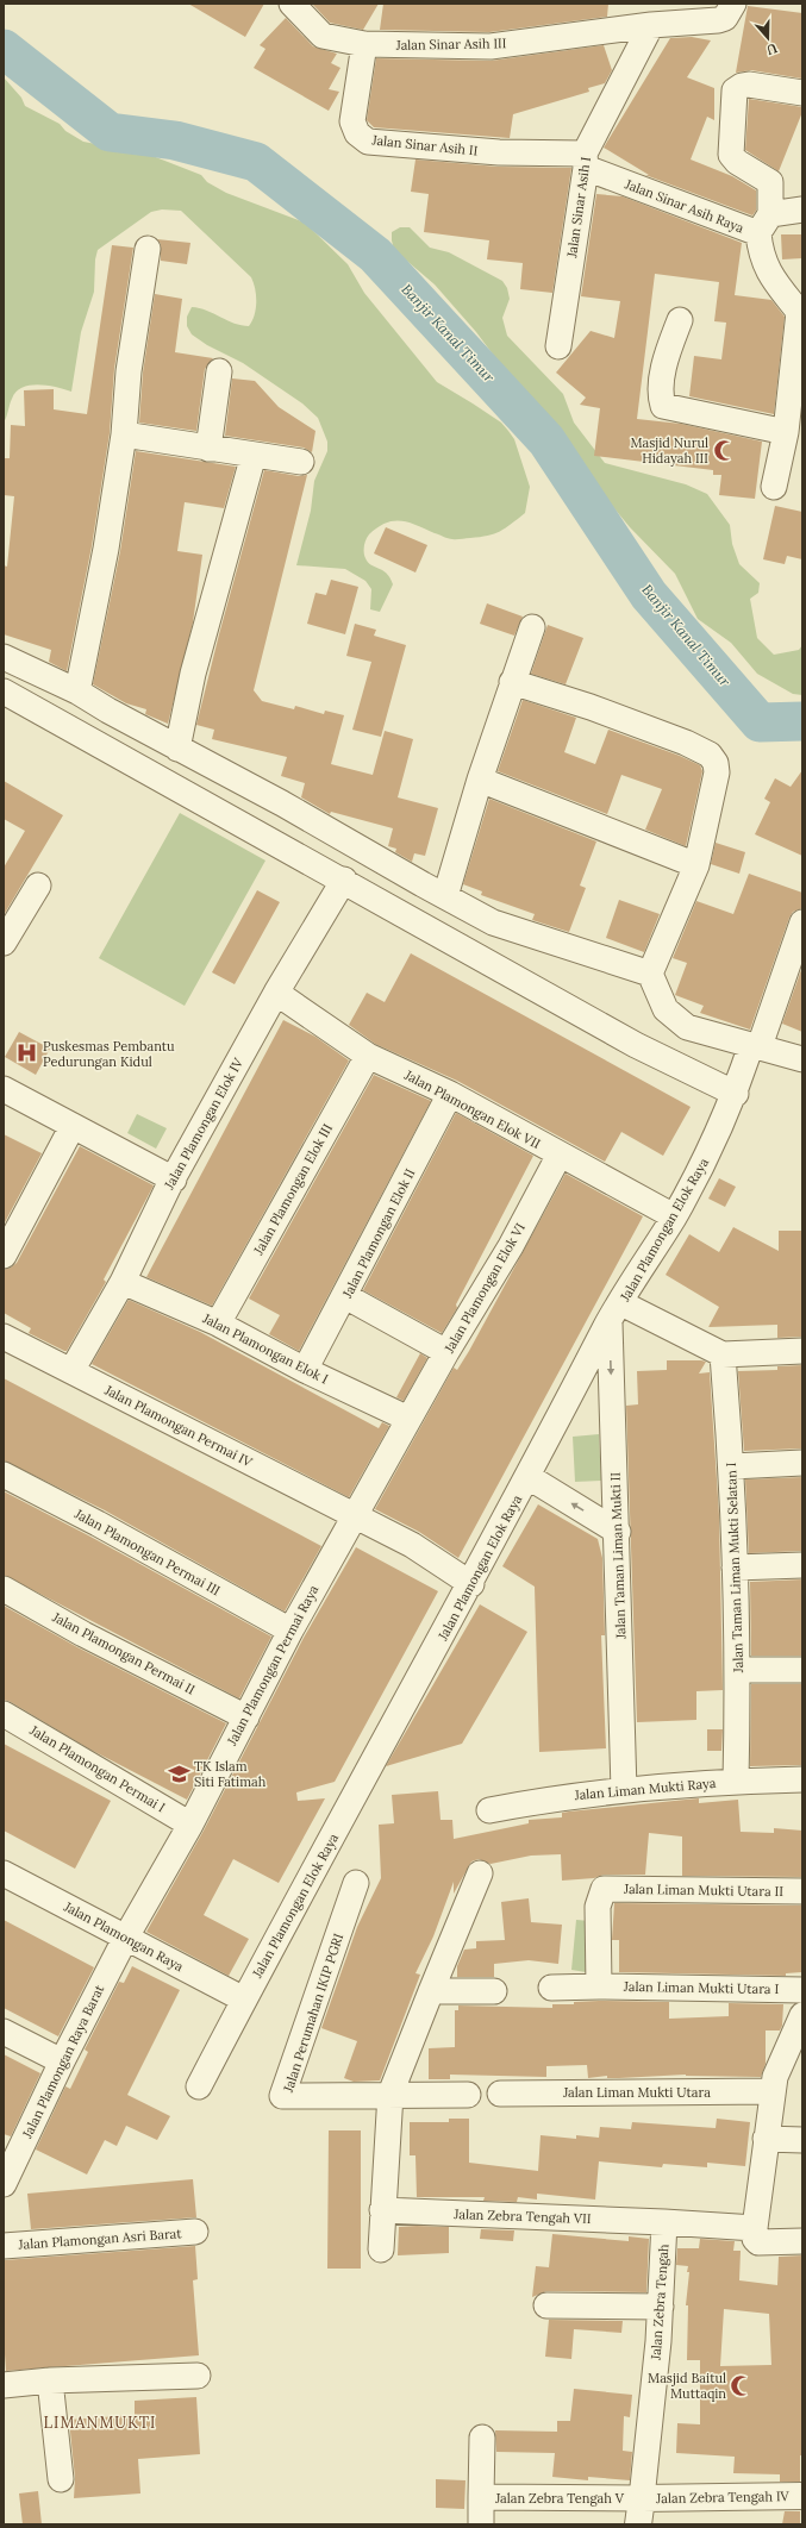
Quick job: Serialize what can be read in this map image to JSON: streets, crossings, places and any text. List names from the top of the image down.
{
  "streets": {
    "street": [
      "Jalan Sinar Asih III",
      "Jalan Sinar Asih II",
      "Jalan Sinar Asih Raya",
      "Jalan Sinar Asih I",
      "Jalan Plamongan Elok VII",
      "Jalan Plamongan Elok IV",
      "Jalan Plamongan Elok III",
      "Jalan Plamongan Elok Raya",
      "Jalan Plamongan Elok II",
      "Jalan Plamongan Elok VI",
      "Jalan Plamongan Elok I",
      "Jalan Plamongan Permai IV",
      "Jalan Plamongan Permai III",
      "Jalan Taman Liman Mukti II",
      "Jalan Taman Liman Mukti Selatan I",
      "Jalan Plamongan Permai II",
      "Jalan Plamongan Permai Raya",
      "Jalan Plamongan Permai I",
      "Jalan Liman Mukti Raya",
      "Jalan Liman Mukti Utara II",
      "Jalan Plamongan Raya",
      "Jalan Liman Mukti Utara I",
      "Jalan Perumahan IKIP PGRI",
      "Jalan Plamongan Raya Barat",
      "Jalan Liman Mukti Utara",
      "Jalan Zebra Tengah VII",
      "Jalan Plamongan Asri Barat",
      "Jalan Zebra Tengah",
      "Jalan Zebra Tengah IV",
      "Jalan Zebra Tengah V"
    ]
  },
  "crossings": [
    ["Jalan Sinar Asih III", "Jalan Sinar Asih II"],
    ["Jalan Sinar Asih III", "Jalan Sinar Asih I"],
    ["Jalan Sinar Asih II", "Jalan Sinar Asih Raya"],
    ["Jalan Sinar Asih II", "Jalan Sinar Asih I"],
    ["Jalan Sinar Asih Raya", "Jalan Sinar Asih I"],
    ["Jalan Plamongan Elok VII", "Jalan Plamongan Elok IV"],
    ["Jalan Plamongan Elok VII", "Jalan Plamongan Elok III"],
    ["Jalan Plamongan Elok VII", "Jalan Plamongan Elok Raya"],
    ["Jalan Plamongan Elok VII", "Jalan Plamongan Elok II"],
    ["Jalan Plamongan Elok VII", "Jalan Plamongan Elok VI"],
    ["Jalan Plamongan Elok IV", "Jalan Plamongan Elok I"],
    ["Jalan Plamongan Elok IV", "Jalan Plamongan Permai IV"],
    ["Jalan Plamongan Elok III", "Jalan Plamongan Elok I"],
    ["Jalan Plamongan Elok Raya", "Jalan Plamongan Permai IV"],
    ["Jalan Plamongan Elok Raya", "Jalan Taman Liman Mukti II"],
    ["Jalan Plamongan Elok Raya", "Jalan Plamongan Raya"],
    ["Jalan Plamongan Elok II", "Jalan Plamongan Elok I"],
    ["Jalan Plamongan Elok VI", "Jalan Plamongan Elok I"],
    ["Jalan Plamongan Elok VI", "Jalan Plamongan Permai Raya"],
    ["Jalan Plamongan Elok I", "Jalan Plamongan Permai Raya"],
    ["Jalan Plamongan Permai IV", "Jalan Plamongan Permai Raya"],
    ["Jalan Plamongan Permai III", "Jalan Plamongan Permai Raya"],
    ["Jalan Taman Liman Mukti II", "Jalan Liman Mukti Raya"],
    ["Jalan Taman Liman Mukti Selatan I", "Jalan Liman Mukti Raya"],
    ["Jalan Plamongan Permai II", "Jalan Plamongan Permai Raya"],
    ["Jalan Plamongan Permai Raya", "Jalan Plamongan Permai I"],
    ["Jalan Plamongan Permai Raya", "Jalan Plamongan Raya"],
    ["Jalan Plamongan Permai Raya", "Jalan Plamongan Raya Barat"],
    ["Jalan Liman Mukti Utara II", "Jalan Liman Mukti Utara I"],
    ["Jalan Plamongan Raya", "Jalan Plamongan Raya Barat"],
    ["Jalan Zebra Tengah VII", "Jalan Zebra Tengah"],
    ["Jalan Zebra Tengah", "Jalan Zebra Tengah IV"],
    ["Jalan Zebra Tengah", "Jalan Zebra Tengah V"],
    ["Jalan Zebra Tengah IV", "Jalan Zebra Tengah V"]
  ],
  "one_way": ["Jalan Taman Liman Mukti II"],
  "districts": ["LIMANMUKTI"],
  "water": ["Banjir Kanal Timur"],
  "places": {
    "mosque": ["Masjid Nurul Hidayah III", "Masjid Baitul Muttaqin"],
    "hospital": ["Puskesmas Pembantu Pedurungan Kidul"],
    "school or university": ["TK Islam Siti Fatimah"]
  },
  "north": "bottom"
}
